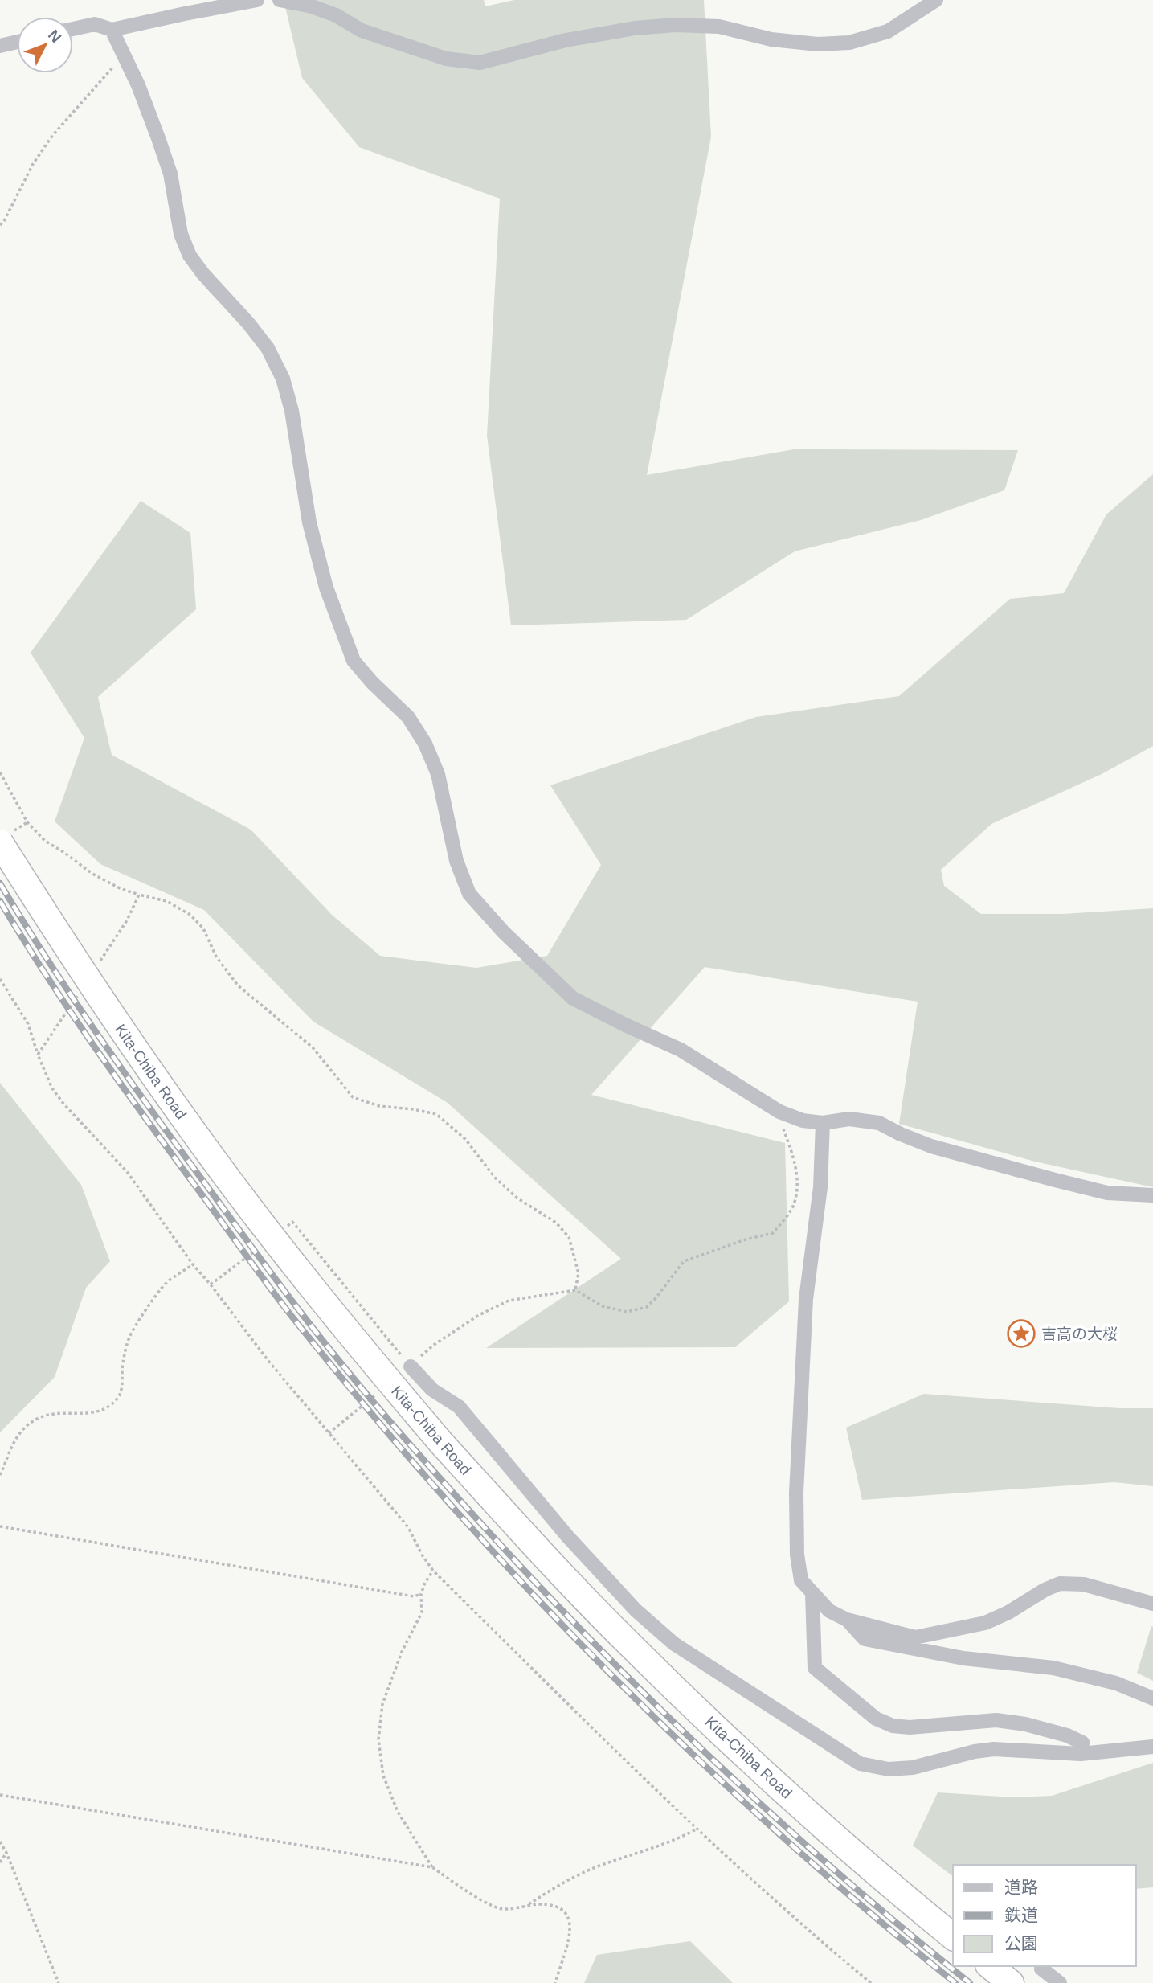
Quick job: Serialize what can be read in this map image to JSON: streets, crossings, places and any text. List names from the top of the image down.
{
  "streets": {
    "highway": ["Kita-Chiba Road"]
  },
  "places": {
    "place": ["吉高の大桜"]
  },
  "legend": ["道路", "鉄道", "公園"],
  "north": "top right"
}
